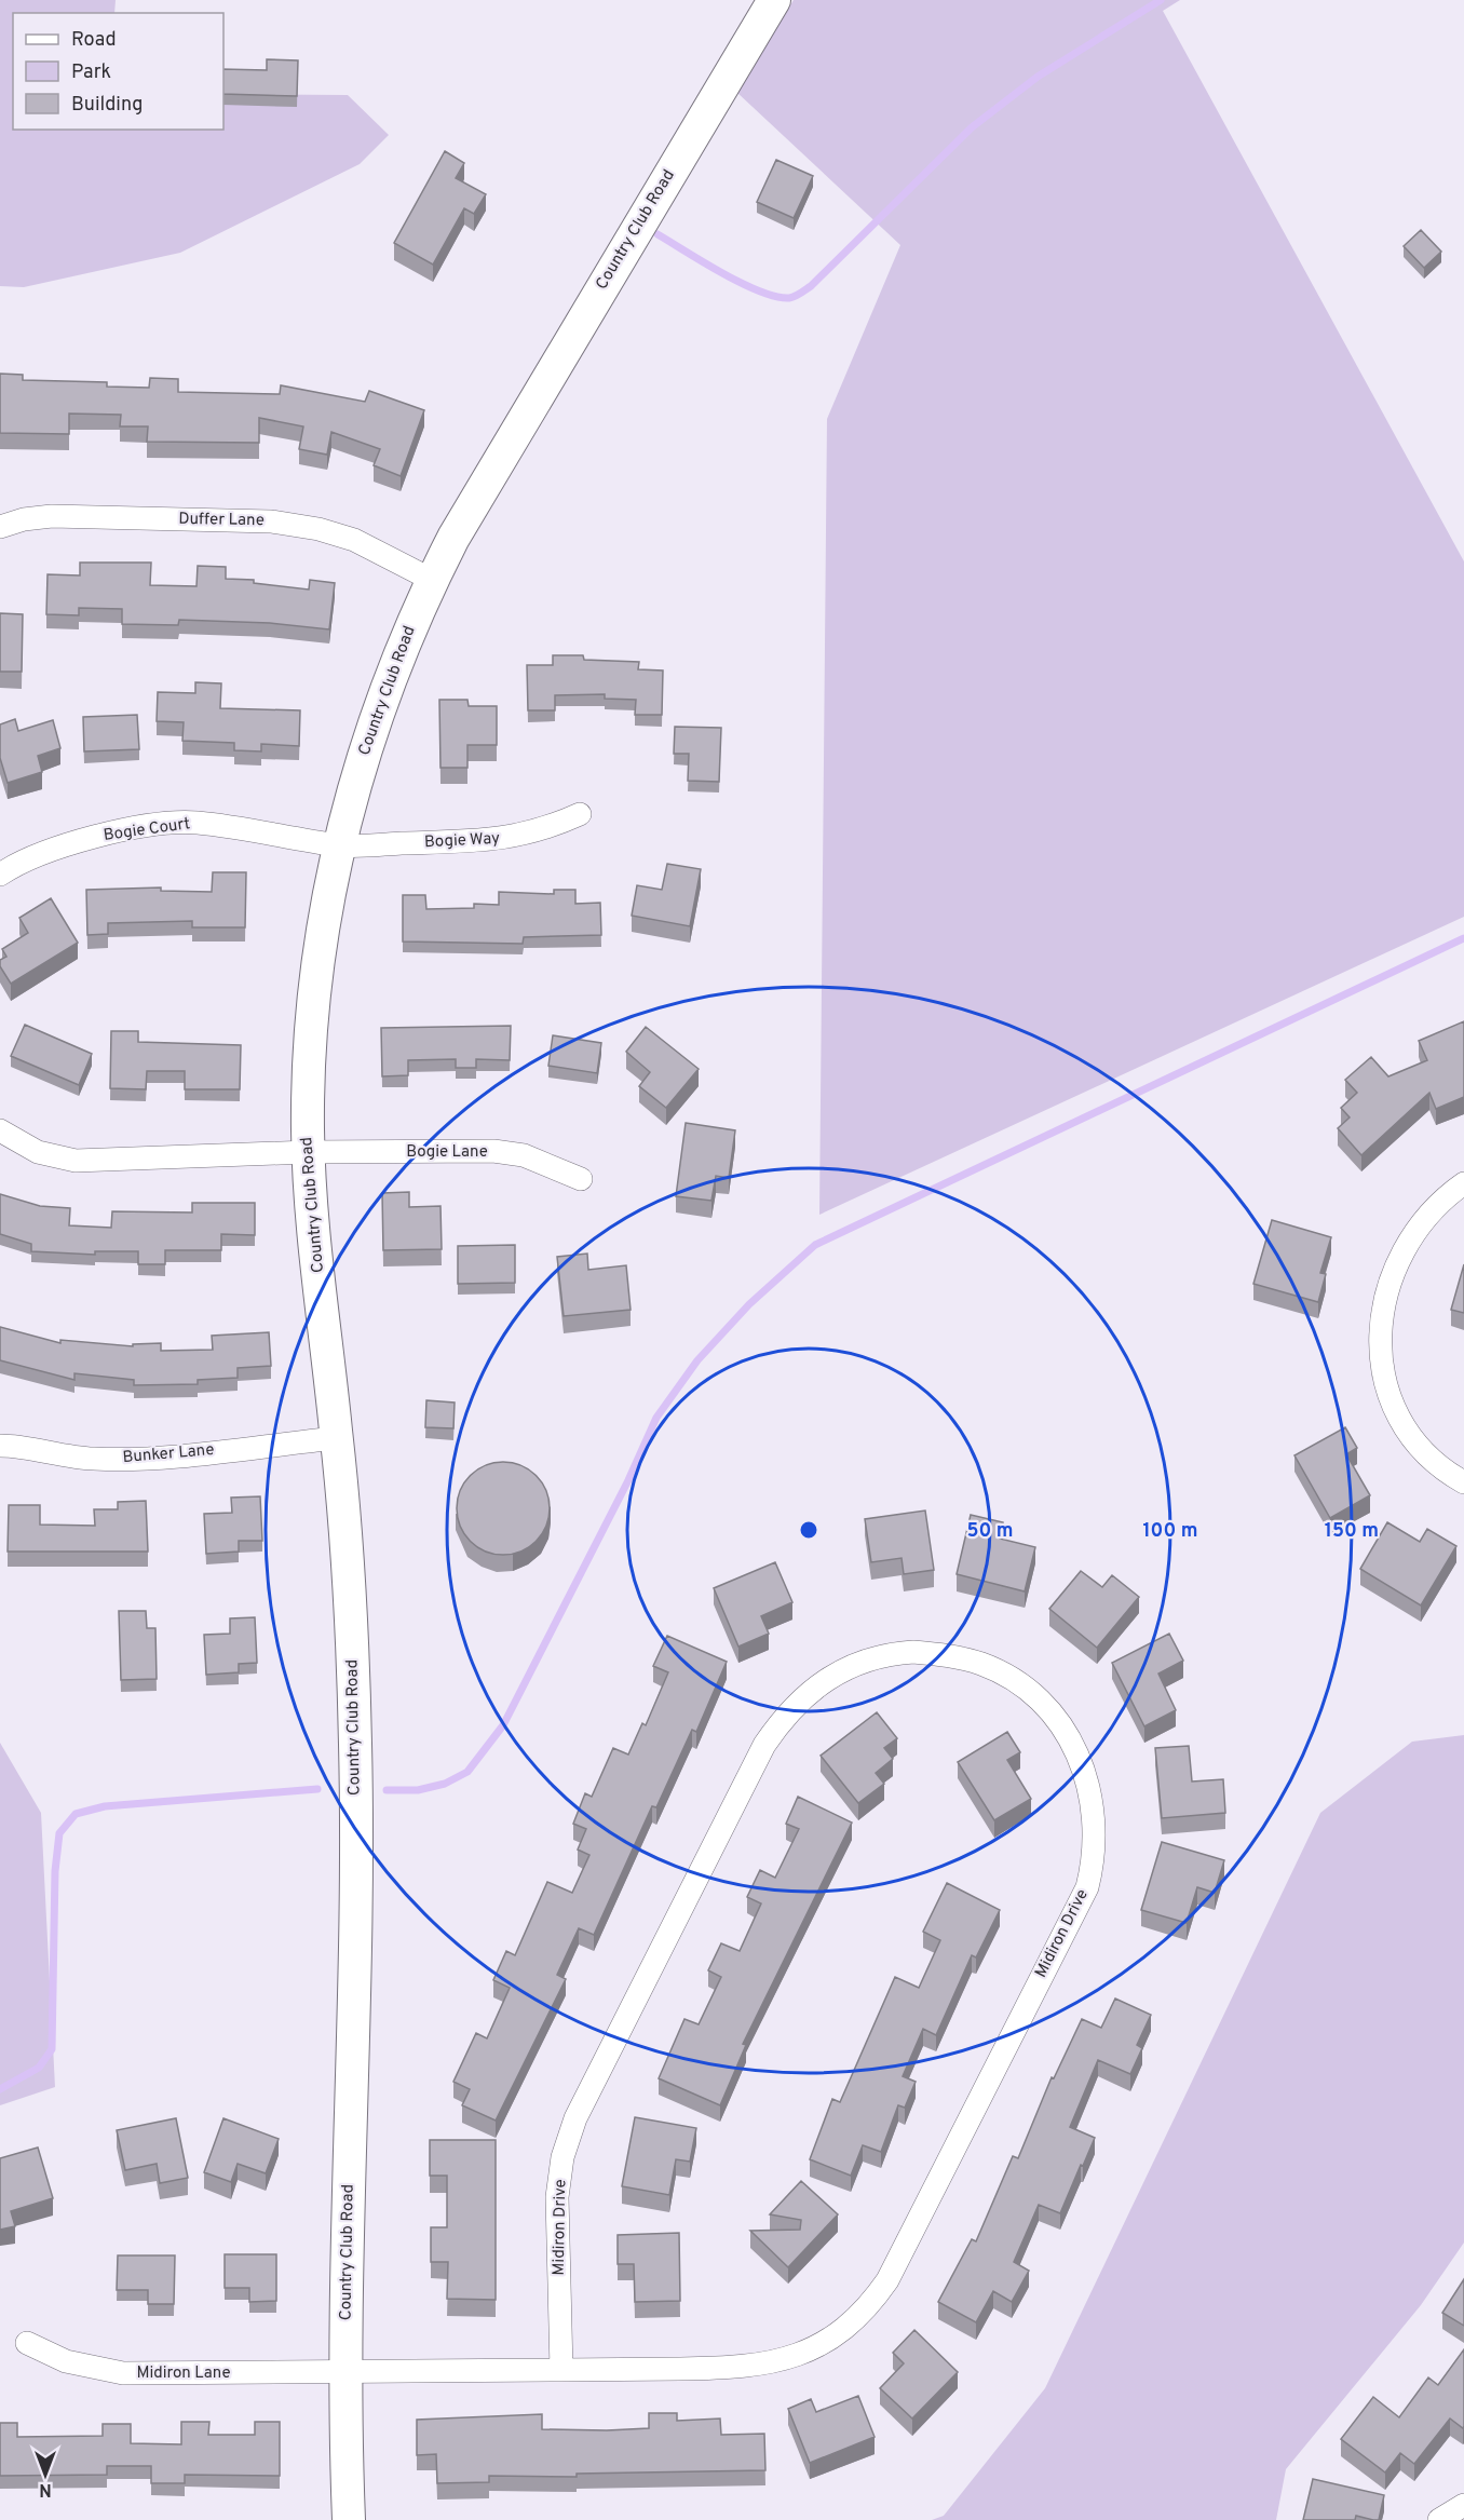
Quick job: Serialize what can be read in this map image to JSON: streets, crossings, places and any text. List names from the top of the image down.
{
  "streets": {
    "street": [
      "Country Club Road",
      "Duffer Lane",
      "Bogie Court",
      "Bogie Way",
      "Bogie Lane",
      "Bunker Lane",
      "Midiron Drive",
      "Midiron Lane"
    ]
  },
  "crossings": [
    ["Country Club Road", "Duffer Lane"],
    ["Country Club Road", "Bogie Court"],
    ["Country Club Road", "Bogie Way"],
    ["Country Club Road", "Bogie Lane"],
    ["Country Club Road", "Bunker Lane"],
    ["Country Club Road", "Midiron Drive"],
    ["Country Club Road", "Midiron Lane"],
    ["Bogie Court", "Bogie Way"],
    ["Midiron Drive", "Midiron Lane"]
  ],
  "legend": ["Road", "Park", "Building"],
  "north": "bottom",
  "rings": ["50 m", "100 m", "150 m"]
}
